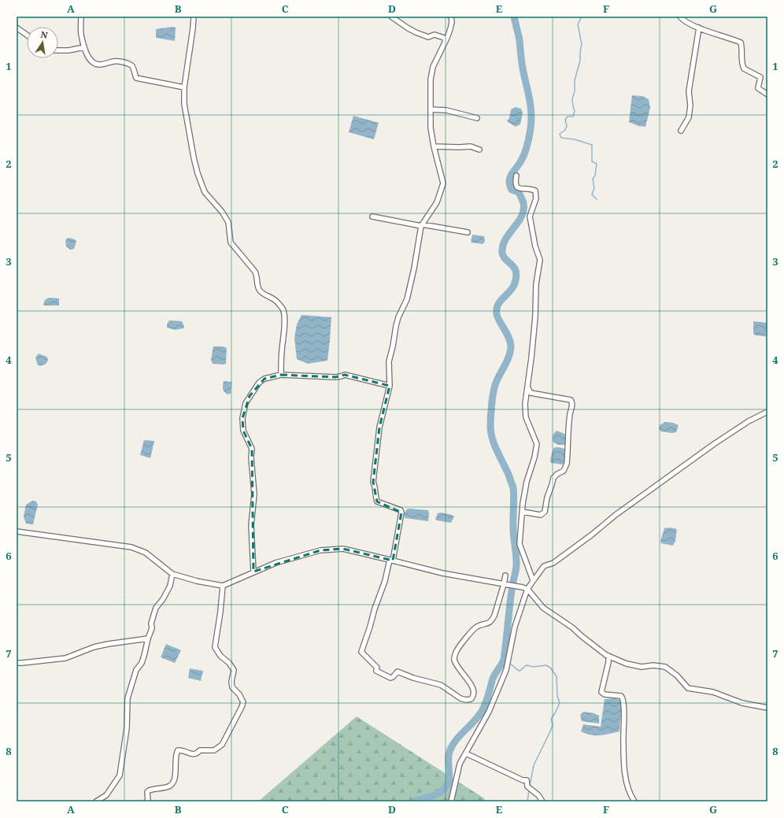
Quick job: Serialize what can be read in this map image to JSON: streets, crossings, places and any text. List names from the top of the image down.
{
  "north": "top",
  "grid": {
    "columns": [
      "A",
      "B",
      "C",
      "D",
      "E",
      "F",
      "G"
    ],
    "rows": [
      "1",
      "2",
      "3",
      "4",
      "5",
      "6",
      "7",
      "8"
    ]
  }
}
